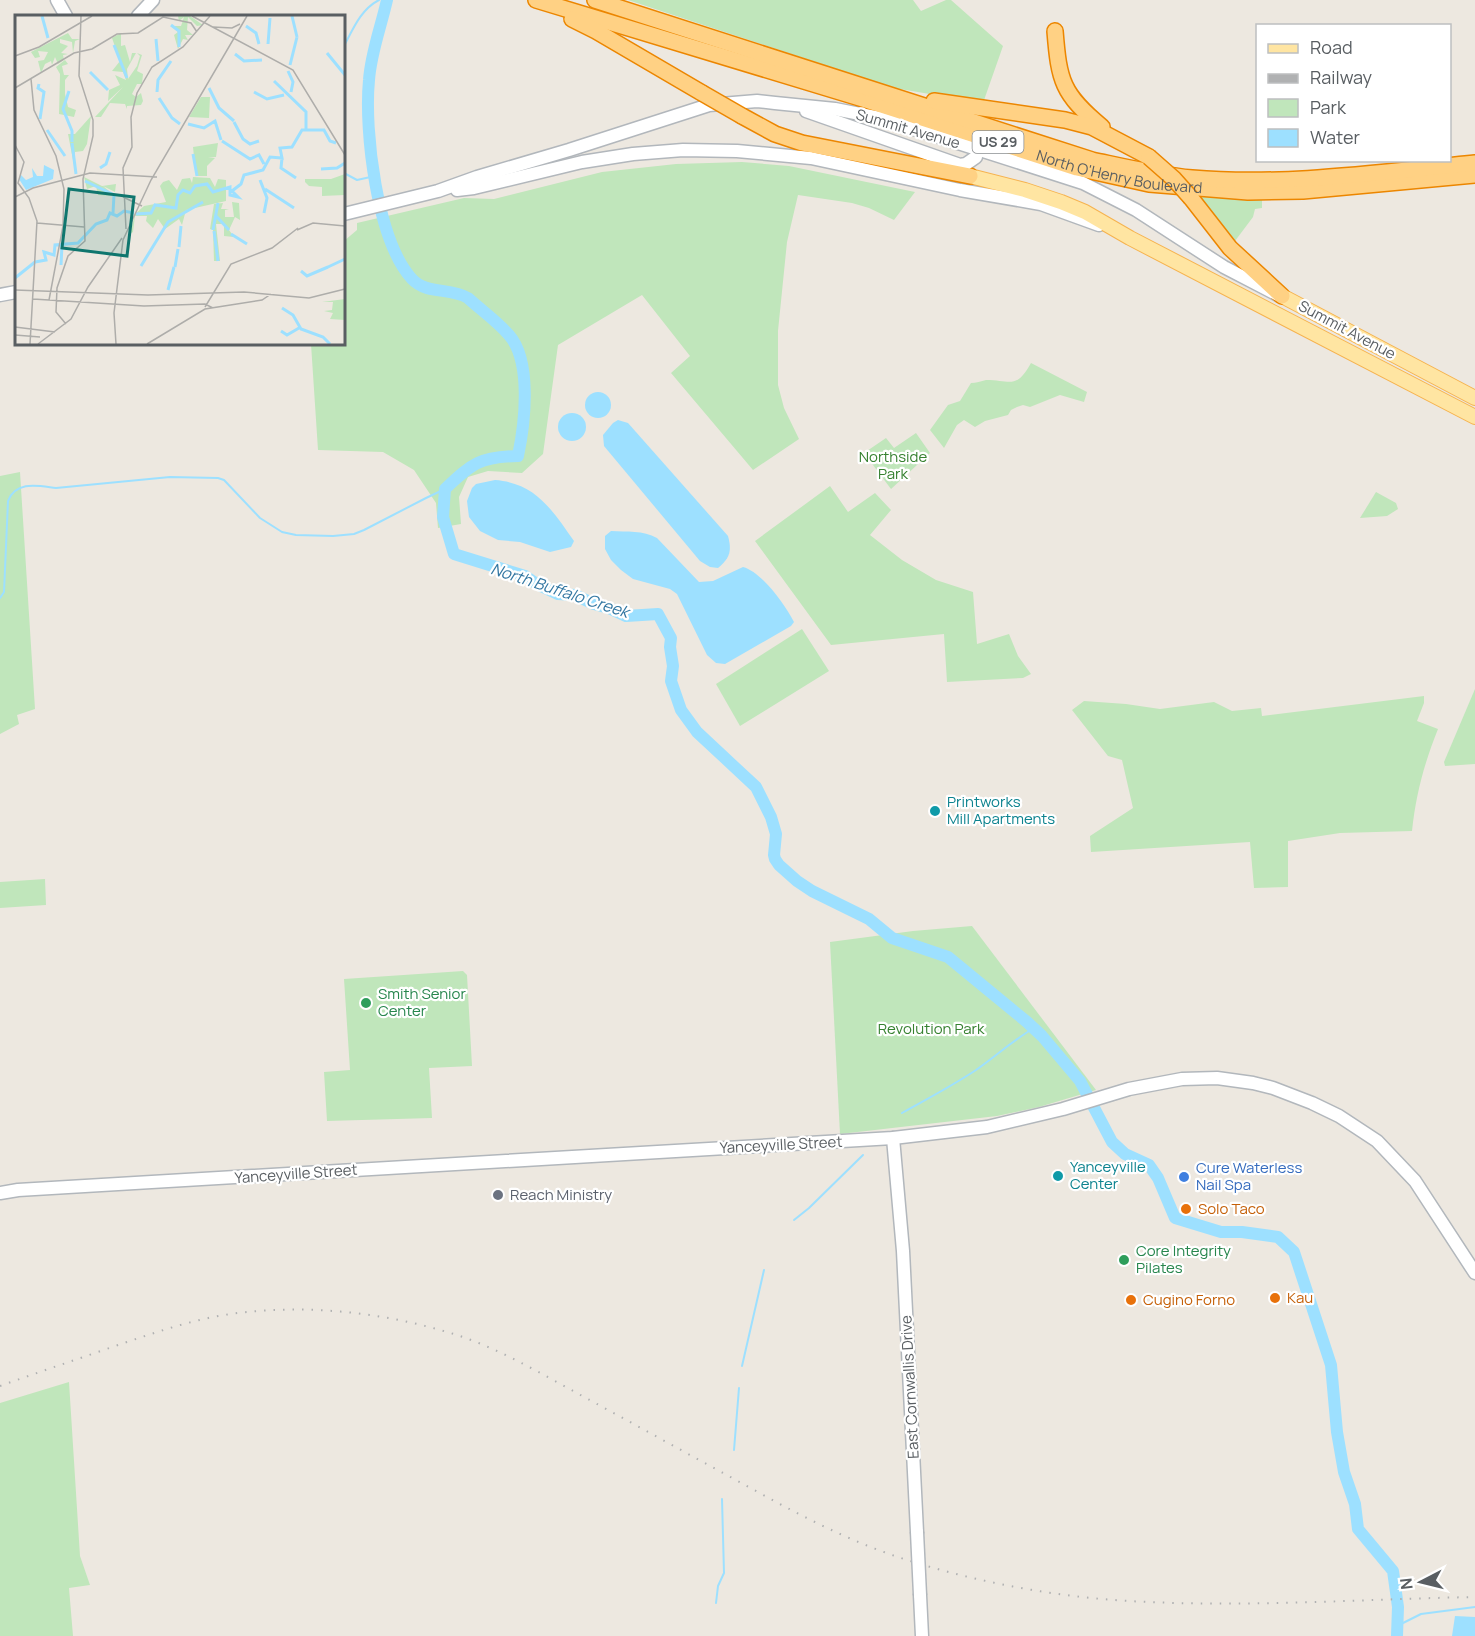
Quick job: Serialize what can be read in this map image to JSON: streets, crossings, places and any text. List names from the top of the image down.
{
  "streets": {
    "highway": ["US 29", "North O'Henry Boulevard"],
    "main road": ["Summit Avenue", "Yanceyville Street", "East Cornwallis Drive"]
  },
  "crossings": [
    ["Yanceyville Street", "East Cornwallis Drive"]
  ],
  "water": ["North Buffalo Creek"],
  "parks": ["Northside Park", "Revolution Park"],
  "places": [
    "Printworks Mill Apartments",
    "Smith Senior Center",
    "Yanceyville Center",
    "Cure Waterless Nail Spa",
    "Reach Ministry",
    "Solo Taco",
    "Core Integrity Pilates",
    "Kau",
    "Cugino Forno"
  ],
  "legend": [
    "Road",
    "Railway",
    "Park",
    "Water"
  ],
  "north": "left"
}
